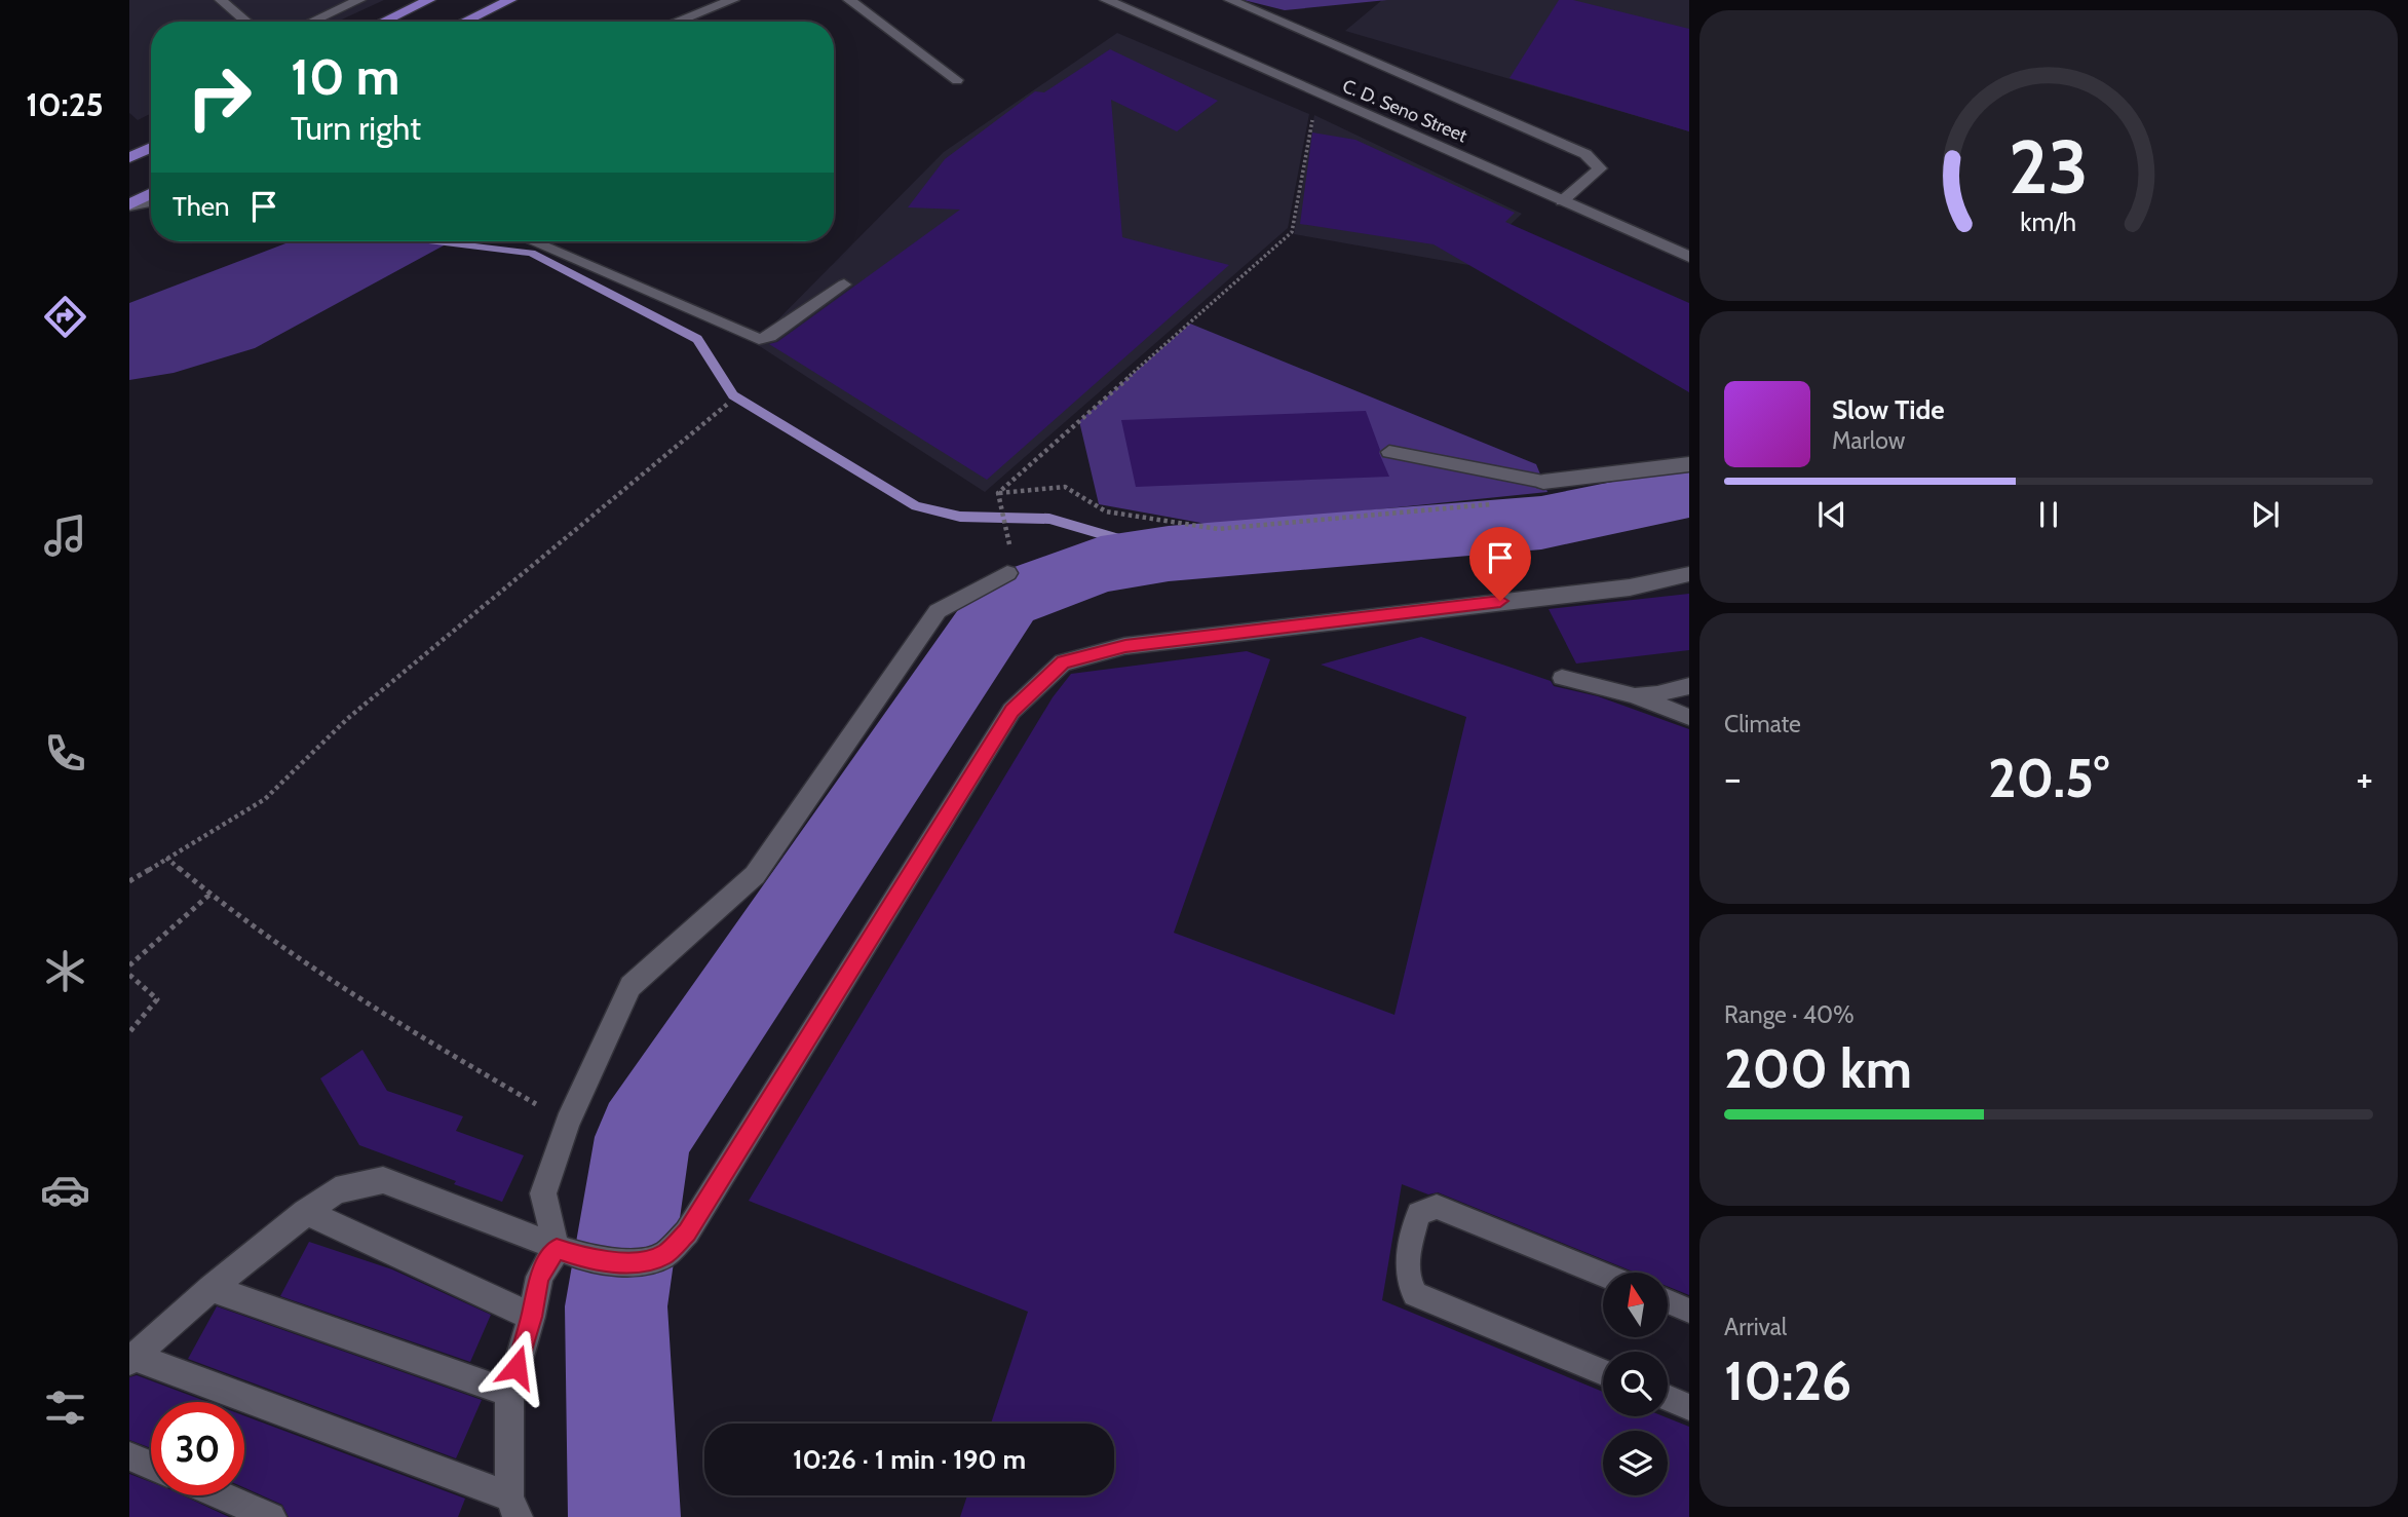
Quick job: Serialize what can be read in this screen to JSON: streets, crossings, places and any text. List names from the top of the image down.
{
  "streets": {
    "street": ["C. D. Seno Street"]
  },
  "north": "top",
  "page": {
    "tabs": "10:25",
    "turn": ["10 m", "Turn right"],
    "then": "Then",
    "song": ["Slow Tide", "Marlow"],
    "tile": [
      "Climate",
      ["Range · 40%", "200 km"],
      ["Arrival", "10:26"]
    ],
    "heat": ["−", "20.5°", "+"],
    "limit": "30",
    "trip": "10:26 · 1 min · 190 m",
    "gauge": ["23", "km/h"]
  }
}
